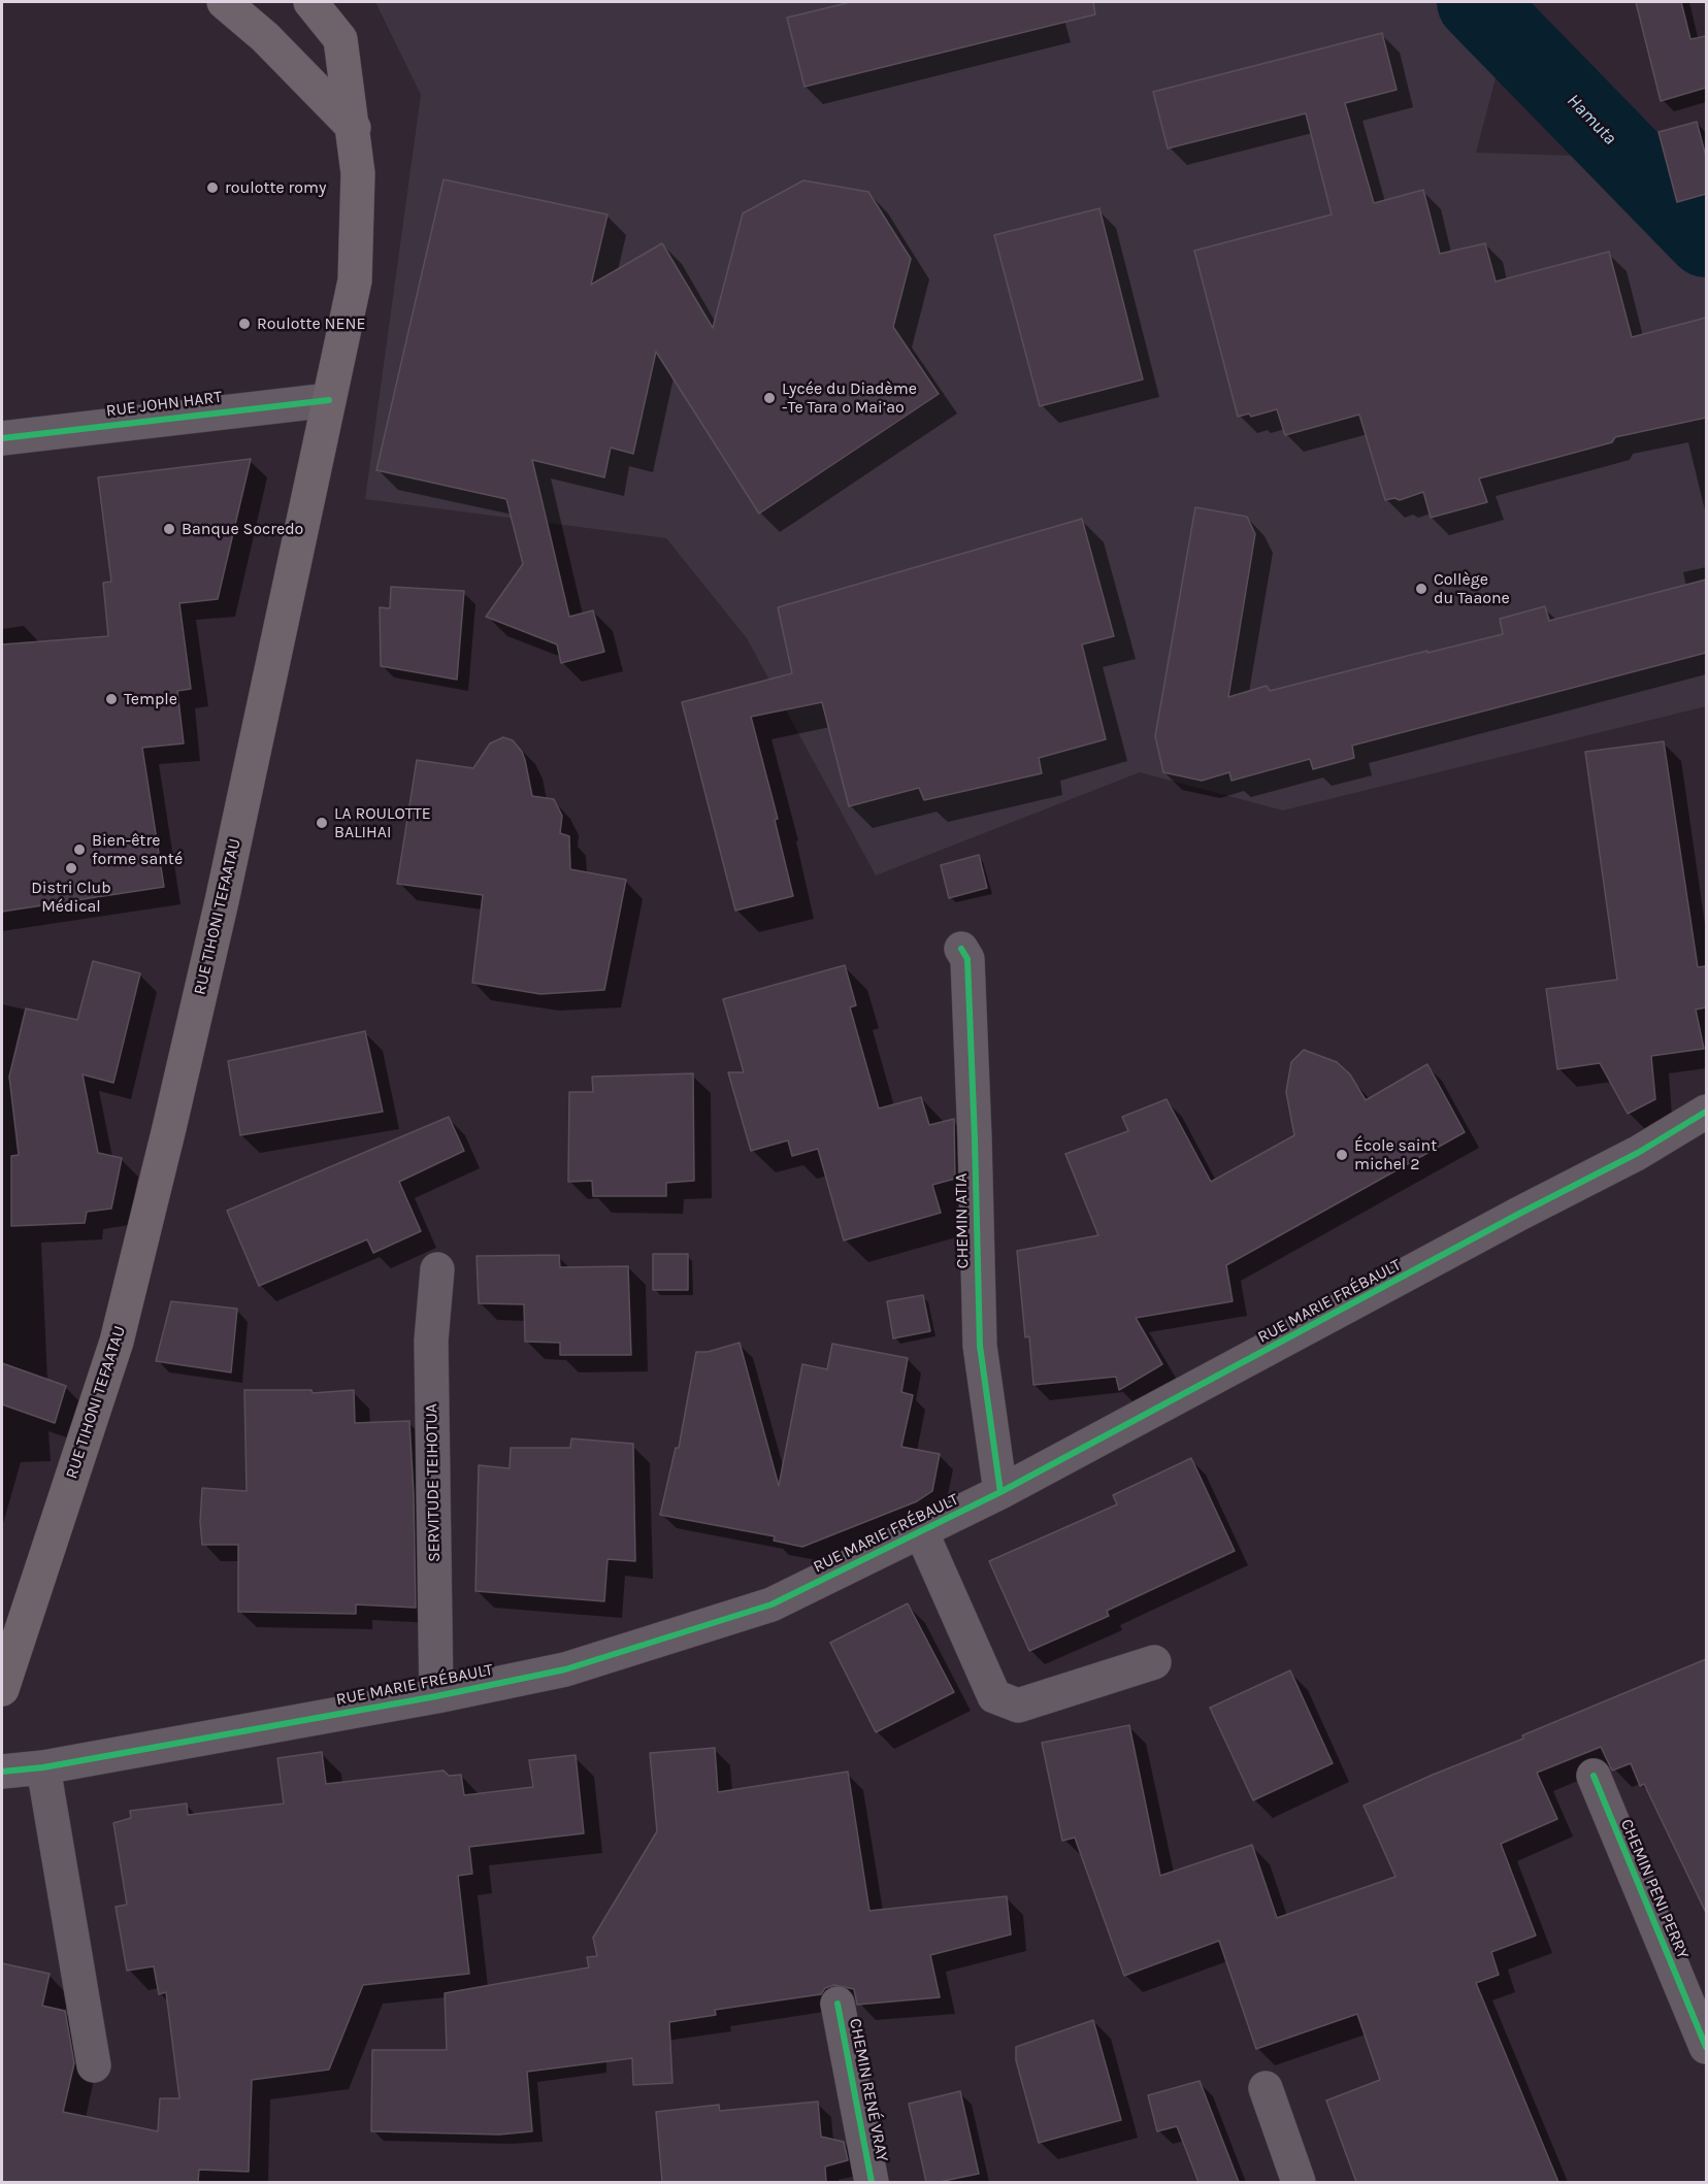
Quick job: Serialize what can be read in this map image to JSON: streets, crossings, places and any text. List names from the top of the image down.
{
  "streets": {
    "main road": ["RUE TIHONI TEFAATAU"],
    "street": [
      "RUE JOHN HART",
      "CHEMIN ATIA",
      "RUE MARIE FRÉBAULT",
      "SERVITUDE TEIHOTUA",
      "CHEMIN PENI PERRY",
      "CHEMIN RENÉ VRAY"
    ]
  },
  "crossings": [
    ["RUE JOHN HART", "RUE TIHONI TEFAATAU"],
    ["CHEMIN ATIA", "RUE MARIE FRÉBAULT"],
    ["RUE MARIE FRÉBAULT", "SERVITUDE TEIHOTUA"]
  ],
  "water": ["Hamuta"],
  "places": [
    "roulotte romy",
    "Roulotte NENE",
    "Lycée du Diadème -Te Tara o Mai’ao",
    "Banque Socredo",
    "Collège du Taaone",
    "Temple",
    "LA ROULOTTE BALIHAI",
    "Bien-être forme santé",
    "Distri Club Médical",
    "École saint michel 2"
  ]
}
